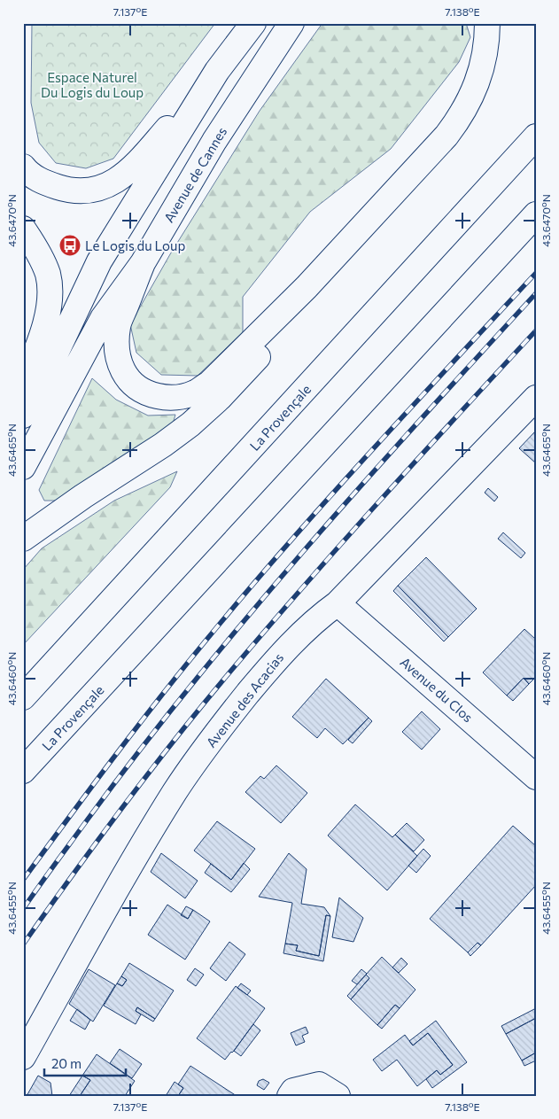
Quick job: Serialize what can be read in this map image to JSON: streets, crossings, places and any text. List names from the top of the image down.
{
  "streets": {
    "main road": [
      "Avenue de Cannes",
      "La Provençale",
      "Avenue du Clos",
      "Avenue des Acacias"
    ]
  },
  "crossings": [
    ["Avenue du Clos", "Avenue des Acacias"]
  ],
  "parks": ["Espace Naturel Du Logis du Loup"],
  "places": {
    "bus stop": ["Le Logis du Loup"]
  },
  "scale_bar": "20 m",
  "coordinates": [
    "7.137°E",
    "7.138°E",
    "43.6470°N",
    "43.6465°N",
    "43.6460°N",
    "43.6455°N"
  ]
}
